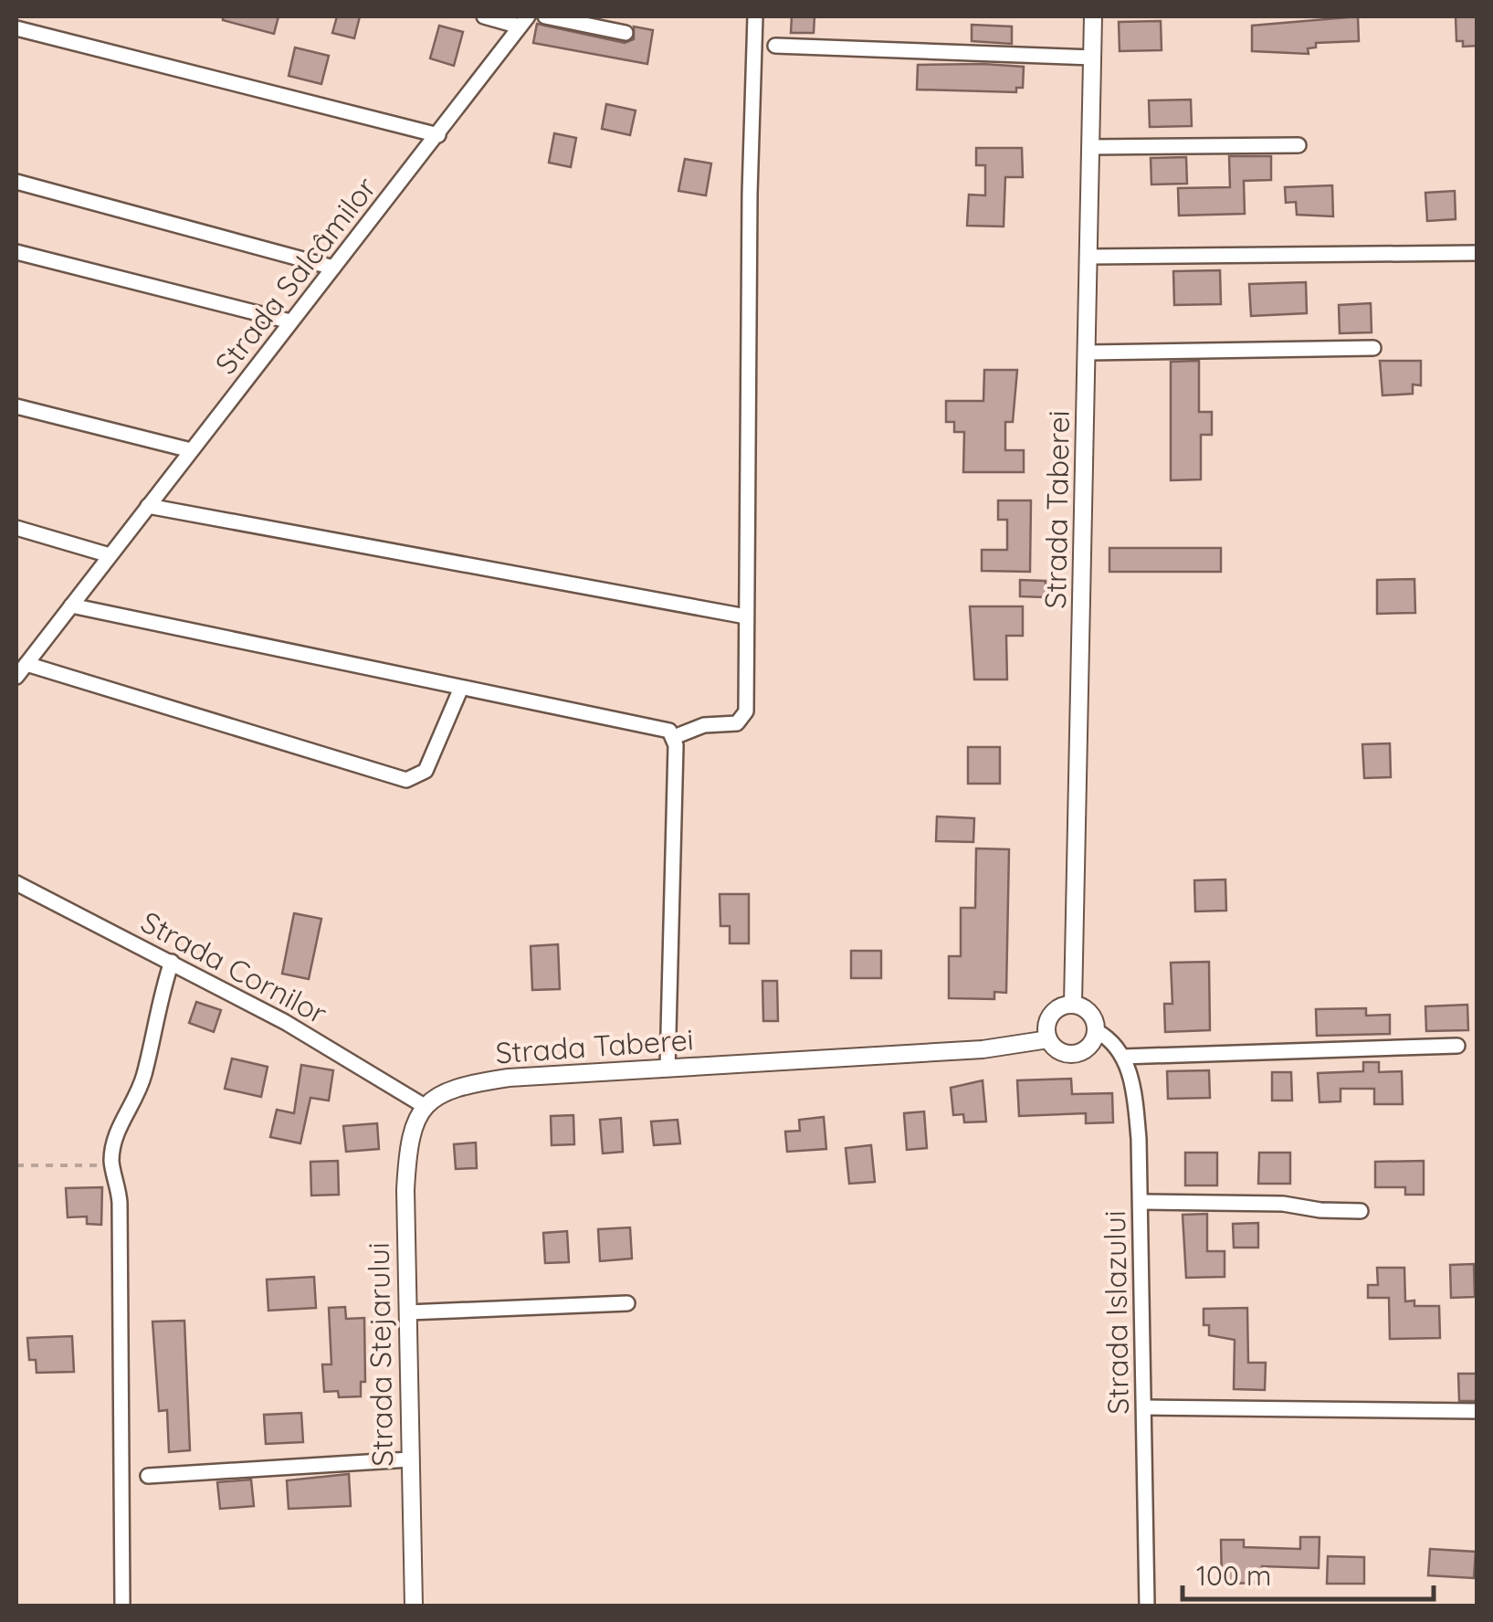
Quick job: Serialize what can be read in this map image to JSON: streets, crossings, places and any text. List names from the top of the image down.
{
  "streets": {
    "street": [
      "Strada Salcâmilor",
      "Strada Taberei",
      "Strada Cornilor",
      "Strada Islazului",
      "Strada Stejarului"
    ]
  },
  "crossings": [
    ["Strada Taberei", "Strada Cornilor"],
    ["Strada Taberei", "Strada Stejarului"],
    ["Strada Cornilor", "Strada Stejarului"]
  ],
  "scale_bar": "100 m"
}
